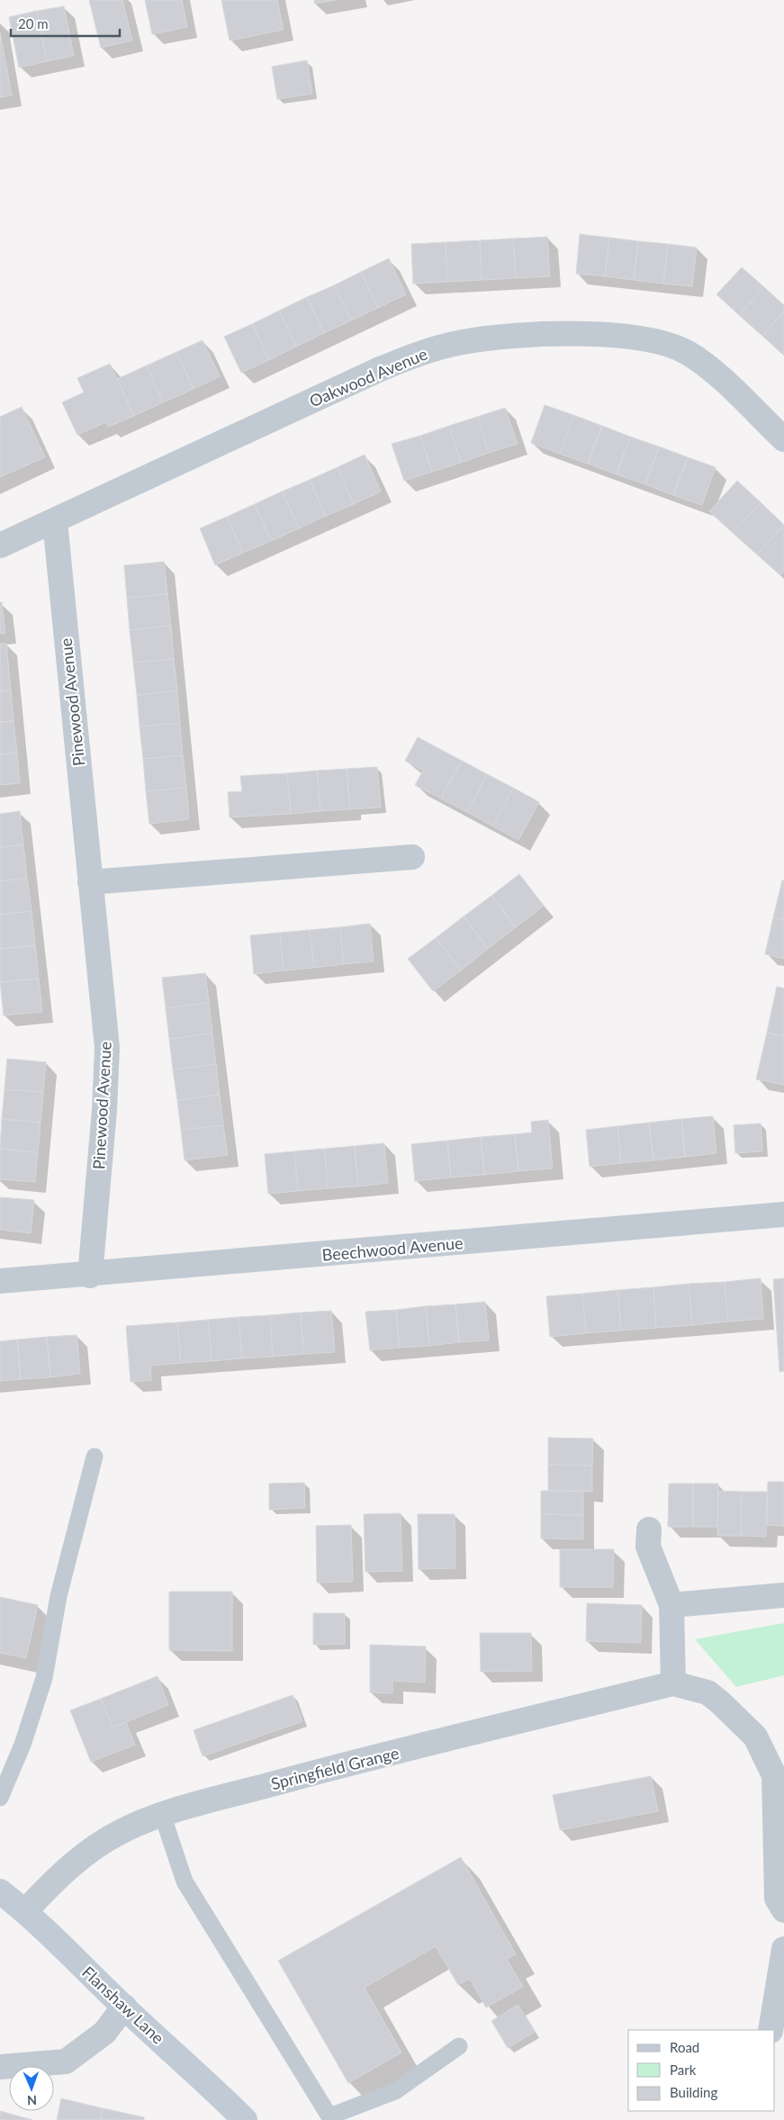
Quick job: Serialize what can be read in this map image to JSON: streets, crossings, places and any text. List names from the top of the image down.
{
  "streets": {
    "street": [
      "Oakwood Avenue",
      "Pinewood Avenue",
      "Beechwood Avenue",
      "Springfield Grange",
      "Flanshaw Lane"
    ]
  },
  "crossings": [
    ["Oakwood Avenue", "Pinewood Avenue"],
    ["Pinewood Avenue", "Beechwood Avenue"],
    ["Springfield Grange", "Flanshaw Lane"]
  ],
  "legend": ["Road", "Park", "Building"],
  "scale_bar": "20 m",
  "north": "bottom"
}
